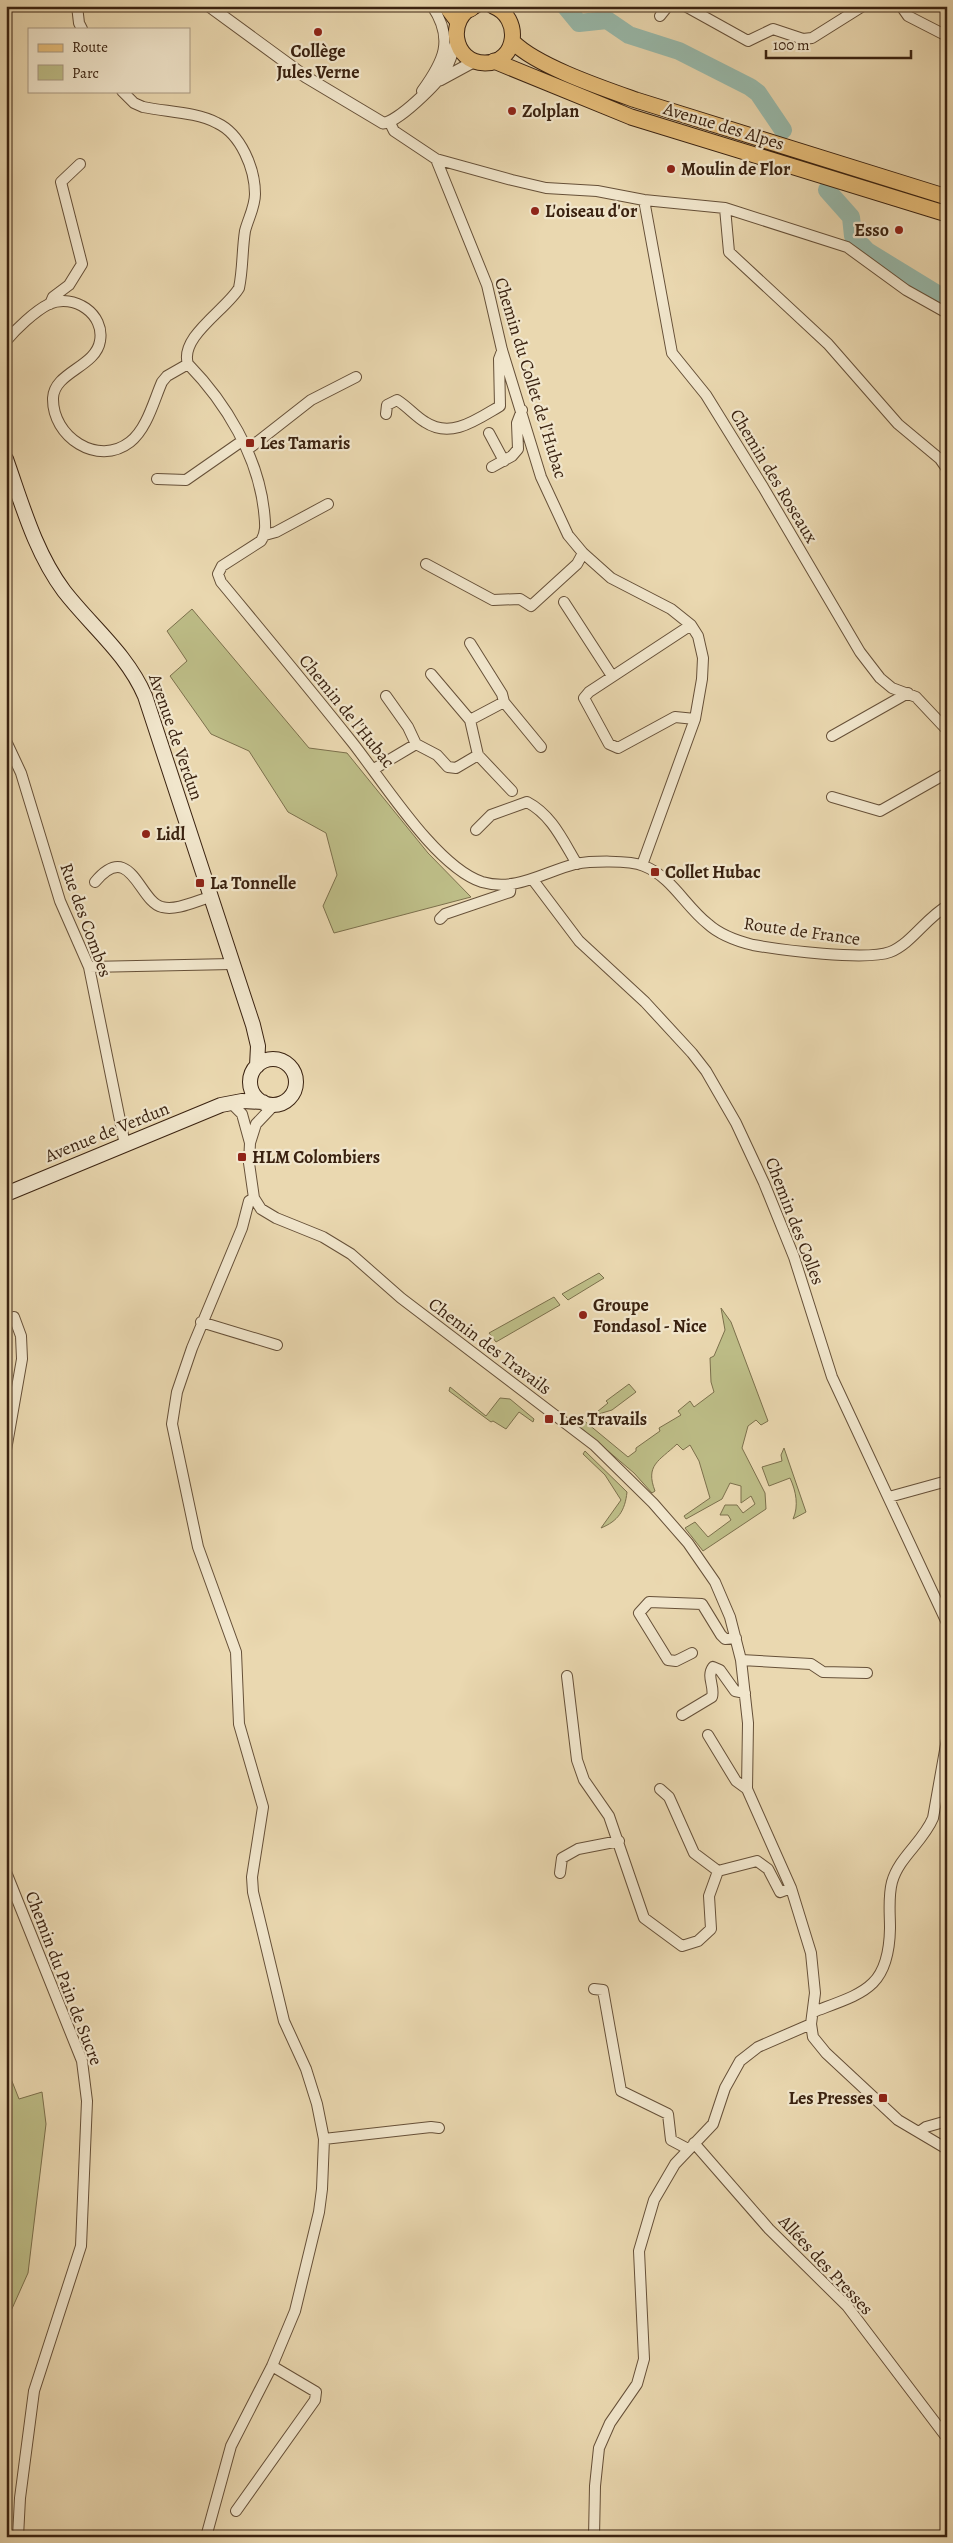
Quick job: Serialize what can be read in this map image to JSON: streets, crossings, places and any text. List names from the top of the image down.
{
  "streets": {
    "main road": ["Avenue des Alpes", "Avenue de Verdun"],
    "street": [
      "Chemin du Collet de l'Hubac",
      "Chemin des Roseaux",
      "Chemin de l'Hubac",
      "Rue des Combes",
      "Route de France",
      "Chemin des Colles",
      "Chemin des Travails",
      "Chemin du Pain de Sucre",
      "Allées des Presses"
    ]
  },
  "crossings": [
    ["Chemin du Collet de l'Hubac", "Route de France"],
    ["Chemin de l'Hubac", "Route de France"],
    ["Avenue de Verdun", "Rue des Combes"],
    ["Avenue de Verdun", "Chemin des Travails"],
    ["Route de France", "Chemin des Colles"]
  ],
  "places": {
    "other": [
      "Collège Jules Verne",
      "Zolplan",
      "Moulin de Flor",
      "L'oiseau d'or",
      "Esso",
      "Lidl",
      "Groupe Fondasol - Nice"
    ],
    "transit": [
      "Les Tamaris",
      "Collet Hubac",
      "La Tonnelle",
      "HLM Colombiers",
      "Les Travails",
      "Les Presses"
    ]
  },
  "legend": ["Route", "Parc"],
  "scale_bar": "100 m"
}
